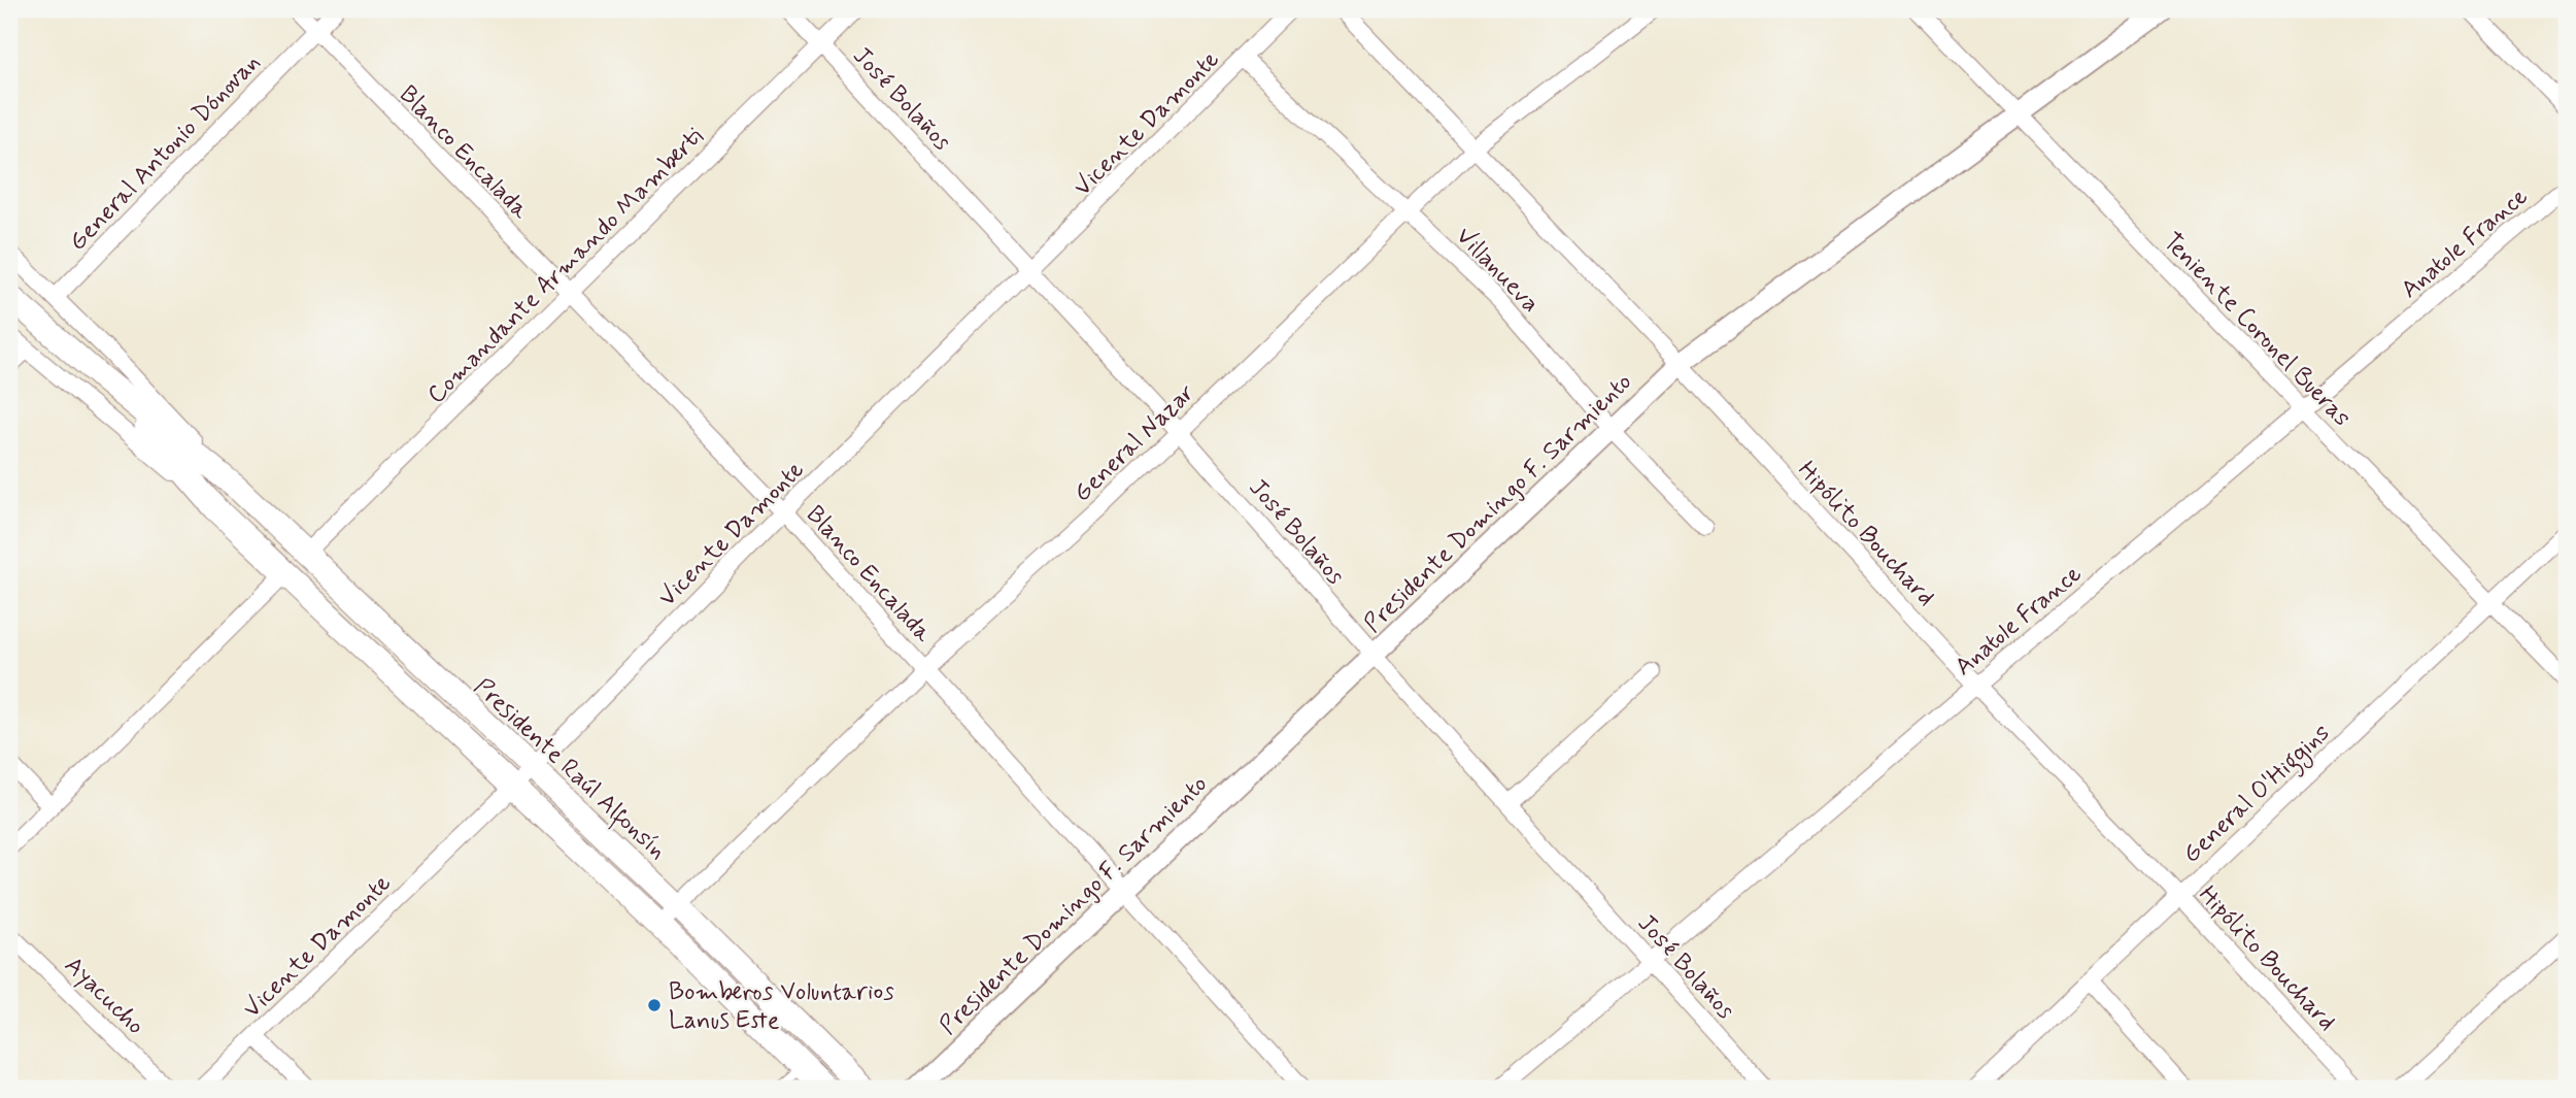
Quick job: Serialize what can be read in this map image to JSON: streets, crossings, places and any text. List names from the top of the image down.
{
  "streets": {
    "main road": ["Presidente Raúl Alfonsín"],
    "street": [
      "José Bolaños",
      "Vicente Damonte",
      "General Antonio Dónovan",
      "Blanco Encalada",
      "Anatole France",
      "Comandante Armando Mamberti",
      "Villanueva",
      "Teniente Coronel Bueras",
      "General Nazar",
      "Presidente Domingo F. Sarmiento",
      "Hipólito Bouchard",
      "General O'Higgins",
      "Ayacucho"
    ]
  },
  "crossings": [
    ["José Bolaños", "Vicente Damonte"],
    ["José Bolaños", "Anatole France"],
    ["José Bolaños", "Comandante Armando Mamberti"],
    ["José Bolaños", "General Nazar"],
    ["José Bolaños", "Presidente Domingo F. Sarmiento"],
    ["Vicente Damonte", "Blanco Encalada"],
    ["Vicente Damonte", "Villanueva"],
    ["Vicente Damonte", "Presidente Raúl Alfonsín"],
    ["General Antonio Dónovan", "Blanco Encalada"],
    ["General Antonio Dónovan", "Presidente Raúl Alfonsín"],
    ["Blanco Encalada", "Comandante Armando Mamberti"],
    ["Blanco Encalada", "General Nazar"],
    ["Blanco Encalada", "Presidente Domingo F. Sarmiento"],
    ["Anatole France", "Teniente Coronel Bueras"],
    ["Anatole France", "Hipólito Bouchard"],
    ["Comandante Armando Mamberti", "Presidente Raúl Alfonsín"],
    ["Villanueva", "General Nazar"],
    ["Villanueva", "Presidente Domingo F. Sarmiento"],
    ["Teniente Coronel Bueras", "Presidente Domingo F. Sarmiento"],
    ["Teniente Coronel Bueras", "General O'Higgins"],
    ["General Nazar", "Hipólito Bouchard"],
    ["General Nazar", "Presidente Raúl Alfonsín"],
    ["Presidente Domingo F. Sarmiento", "Hipólito Bouchard"],
    ["Hipólito Bouchard", "General O'Higgins"]
  ],
  "places": ["Bomberos Voluntarios Lanus Este"]
}
